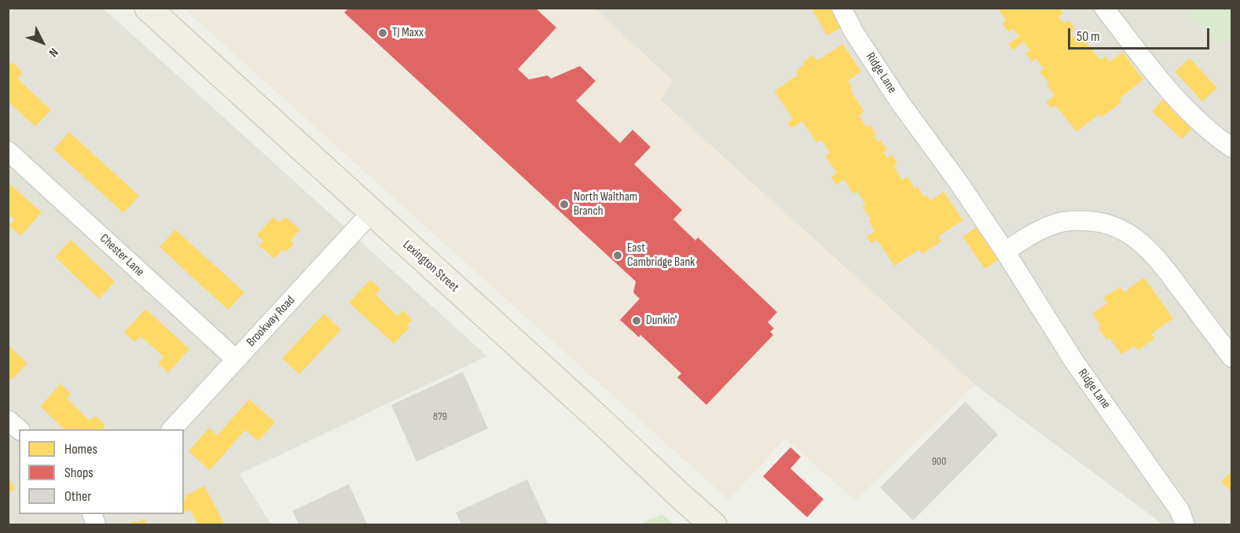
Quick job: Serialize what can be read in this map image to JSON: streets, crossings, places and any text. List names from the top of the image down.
{
  "streets": {
    "main road": ["Lexington Street"],
    "street": ["Ridge Lane", "Chester Lane", "Brookway Road"]
  },
  "crossings": [
    ["Chester Lane", "Brookway Road"],
    ["Lexington Street", "Brookway Road"]
  ],
  "places": [
    "TJ Maxx",
    "North Waltham Branch",
    "East Cambridge Bank",
    "Dunkin'"
  ],
  "house_numbers": ["879", "900"],
  "legend": ["Homes", "Shops", "Other"],
  "scale_bar": "50 m",
  "north": "bottom right"
}
